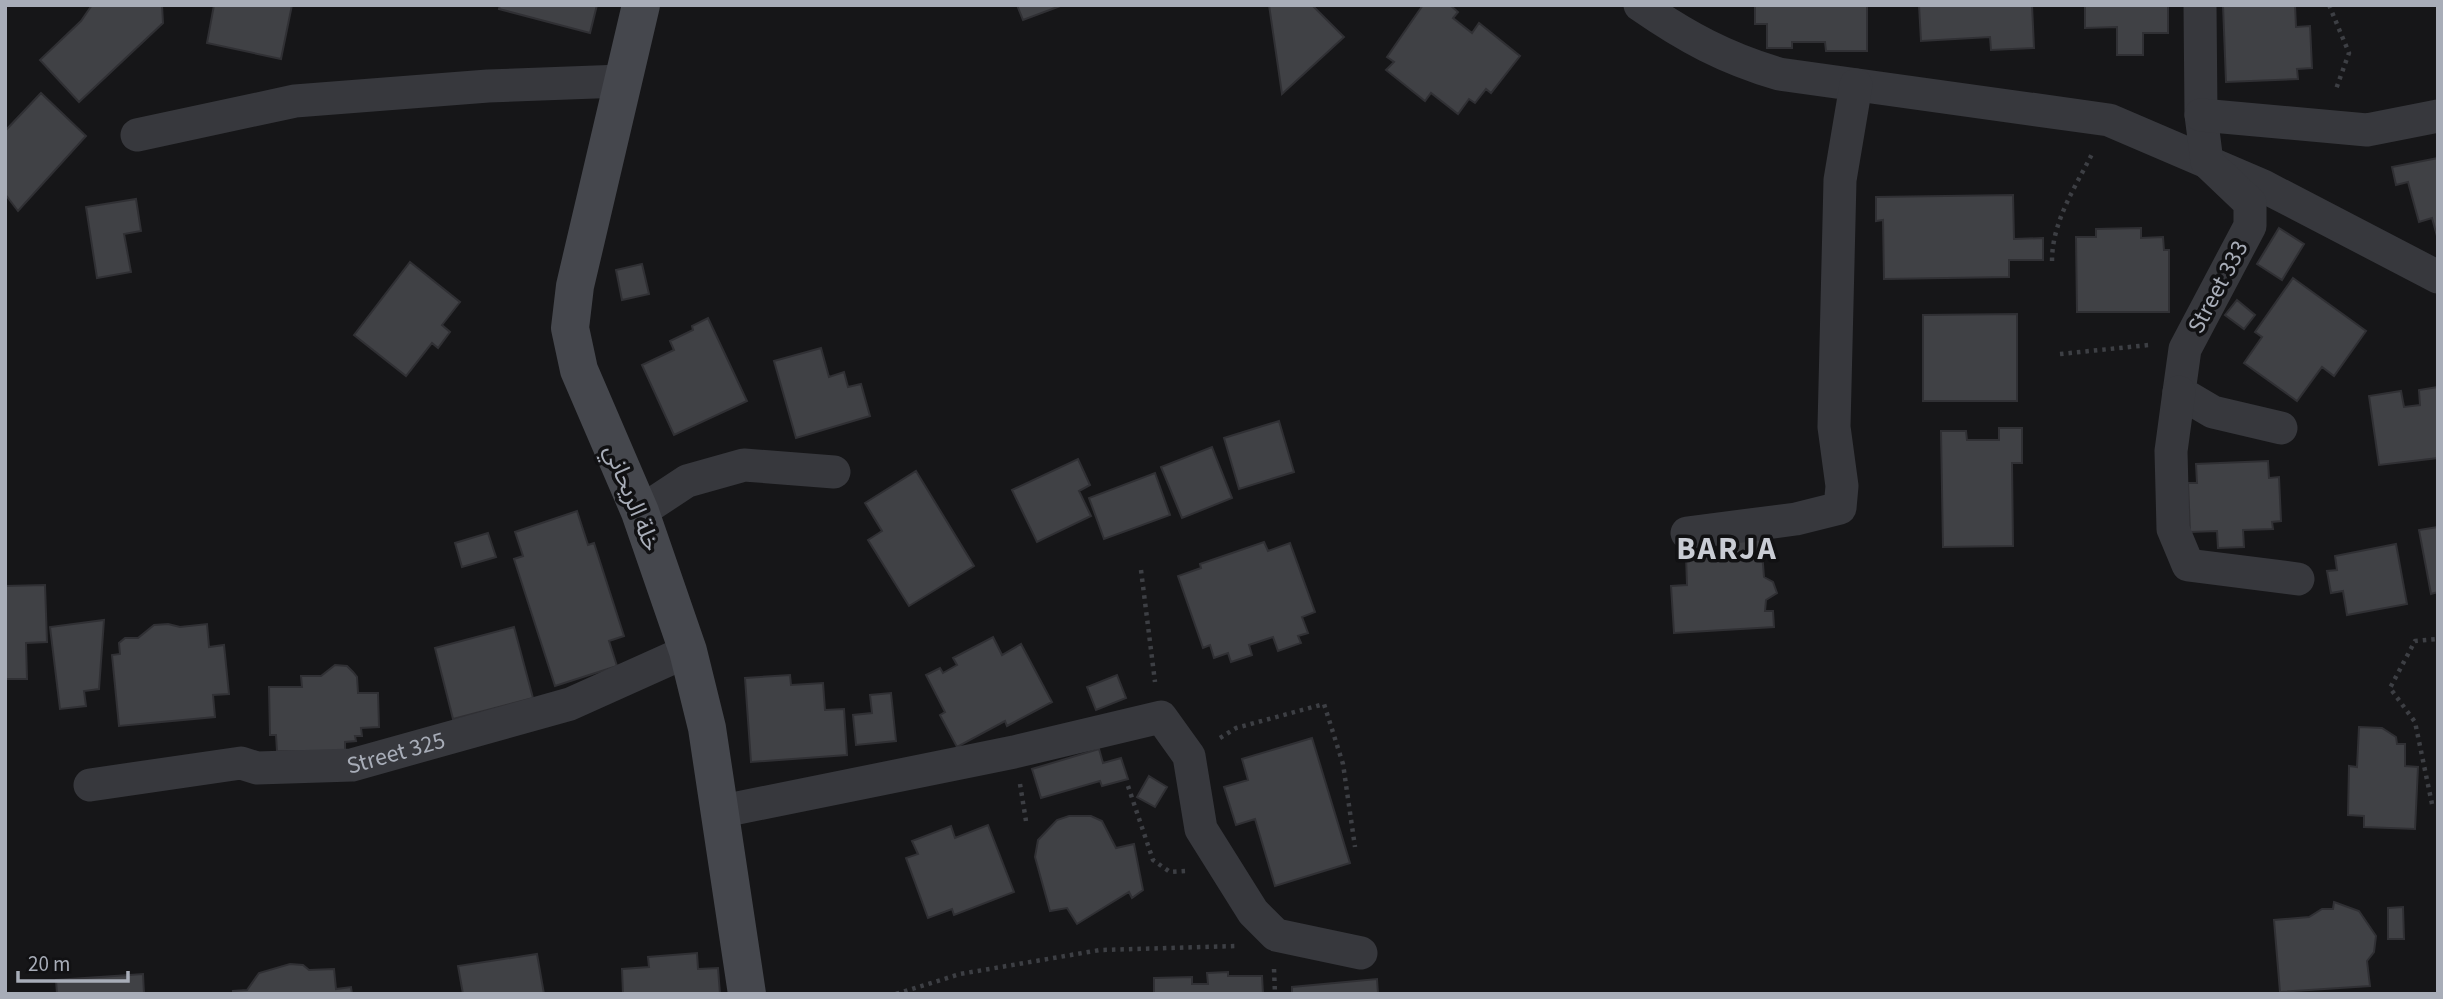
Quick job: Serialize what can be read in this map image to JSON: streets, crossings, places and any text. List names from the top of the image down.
{
  "streets": {
    "main road": ["خلة الريحاني"],
    "street": ["Street 333", "Street 325"]
  },
  "crossings": [
    ["خلة الريحاني", "Street 325"]
  ],
  "districts": ["BARJA"],
  "scale_bar": "20 m"
}
